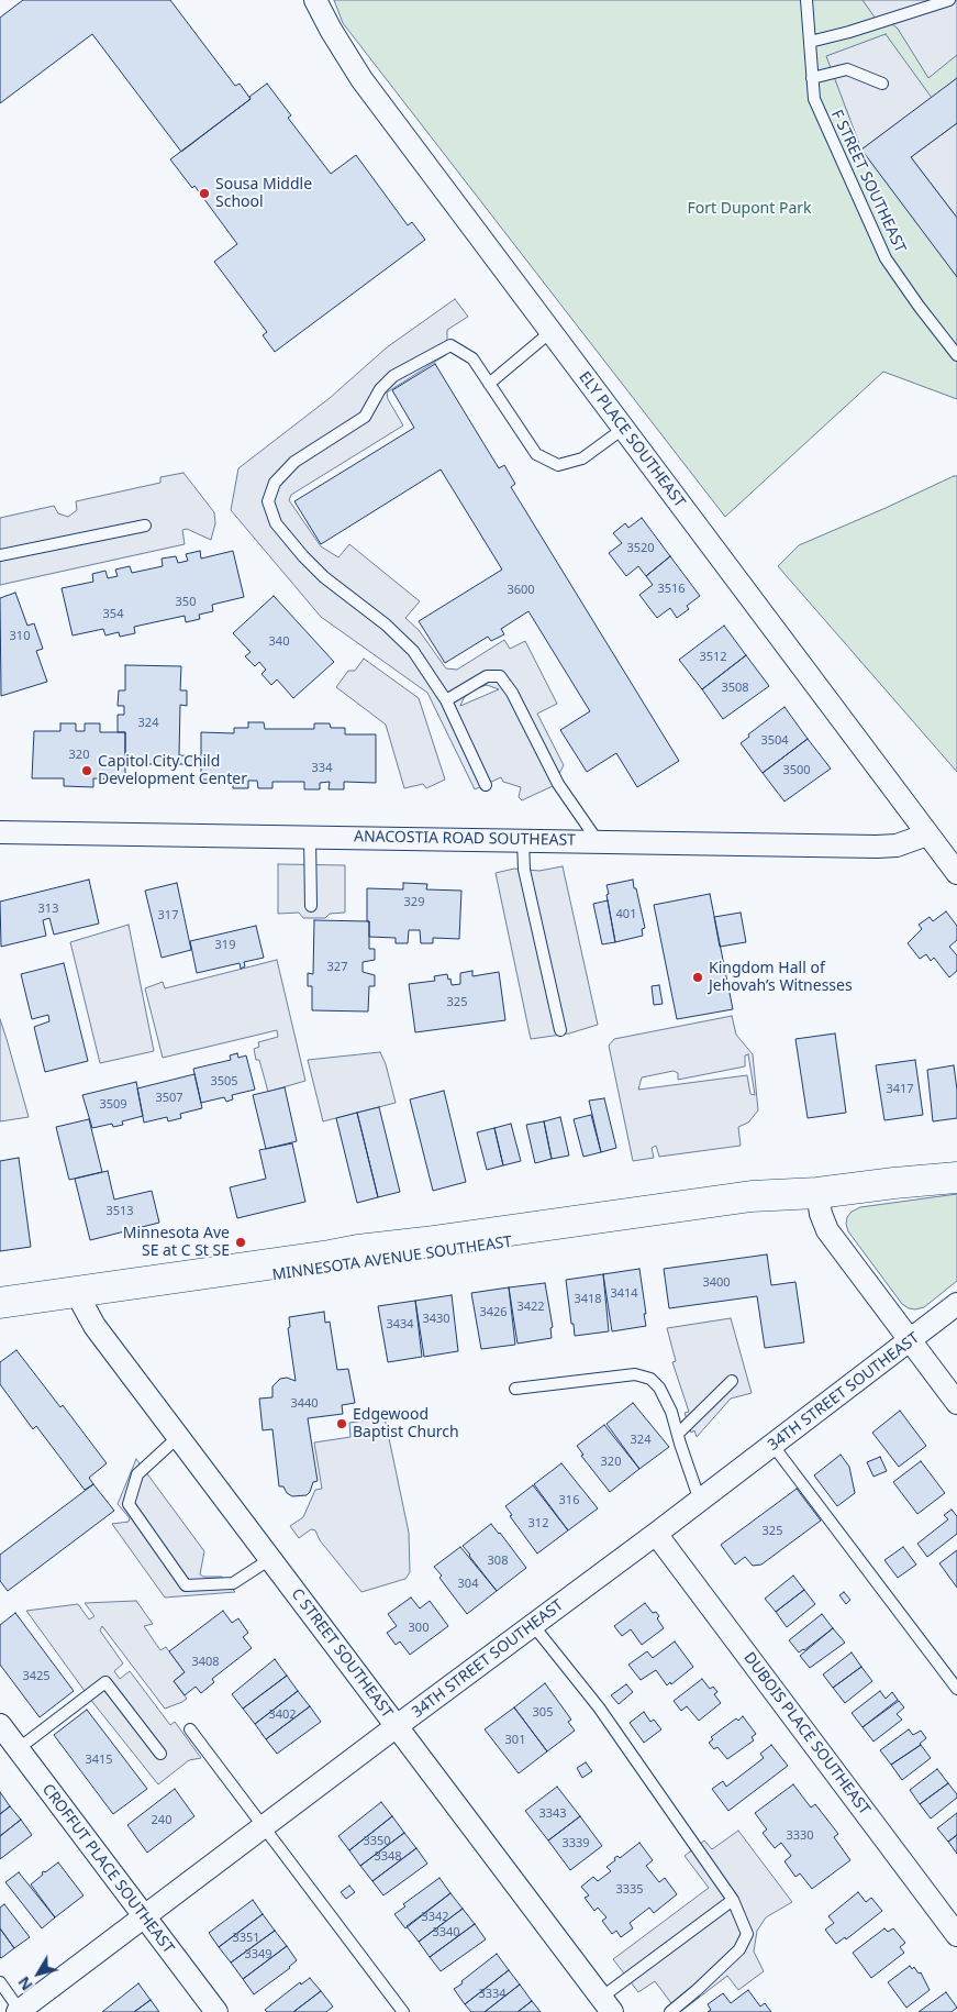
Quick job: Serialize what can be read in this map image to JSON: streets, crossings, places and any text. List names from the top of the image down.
{
  "streets": {
    "main road": ["MINNESOTA AVENUE SOUTHEAST"],
    "street": [
      "ELY PLACE SOUTHEAST",
      "ANACOSTIA ROAD SOUTHEAST",
      "34TH STREET SOUTHEAST",
      "C STREET SOUTHEAST",
      "DUBOIS PLACE SOUTHEAST",
      "CROFFUT PLACE SOUTHEAST"
    ],
    "lane": ["F STREET SOUTHEAST"]
  },
  "crossings": [
    ["ELY PLACE SOUTHEAST", "ANACOSTIA ROAD SOUTHEAST"],
    ["MINNESOTA AVENUE SOUTHEAST", "C STREET SOUTHEAST"],
    ["34TH STREET SOUTHEAST", "C STREET SOUTHEAST"],
    ["34TH STREET SOUTHEAST", "DUBOIS PLACE SOUTHEAST"],
    ["34TH STREET SOUTHEAST", "CROFFUT PLACE SOUTHEAST"]
  ],
  "parks": ["Fort Dupont Park"],
  "places": [
    "Sousa Middle School",
    "Capitol City Child Development Center",
    "Kingdom Hall of Jehovah’s Witnesses",
    "Minnesota Ave SE at C St SE",
    "Edgewood Baptist Church"
  ],
  "house_numbers": [
    "3520",
    "3516",
    "3600",
    "350",
    "354",
    "310",
    "340",
    "3512",
    "3508",
    "324",
    "3504",
    "320",
    "334",
    "3500",
    "329",
    "313",
    "401",
    "317",
    "319",
    "327",
    "325",
    "3505",
    "3417",
    "3507",
    "3509",
    "3513",
    "3400",
    "3414",
    "3418",
    "3422",
    "3426",
    "3430",
    "3434",
    "3440",
    "324",
    "320",
    "316",
    "312",
    "325",
    "308",
    "304",
    "300",
    "3408",
    "3425",
    "305",
    "3402",
    "301",
    "3415",
    "3343",
    "240",
    "3330",
    "3350",
    "3339",
    "3348",
    "3335",
    "3342",
    "3340",
    "3351",
    "3349",
    "3334"
  ],
  "north": "bottom left"
}
